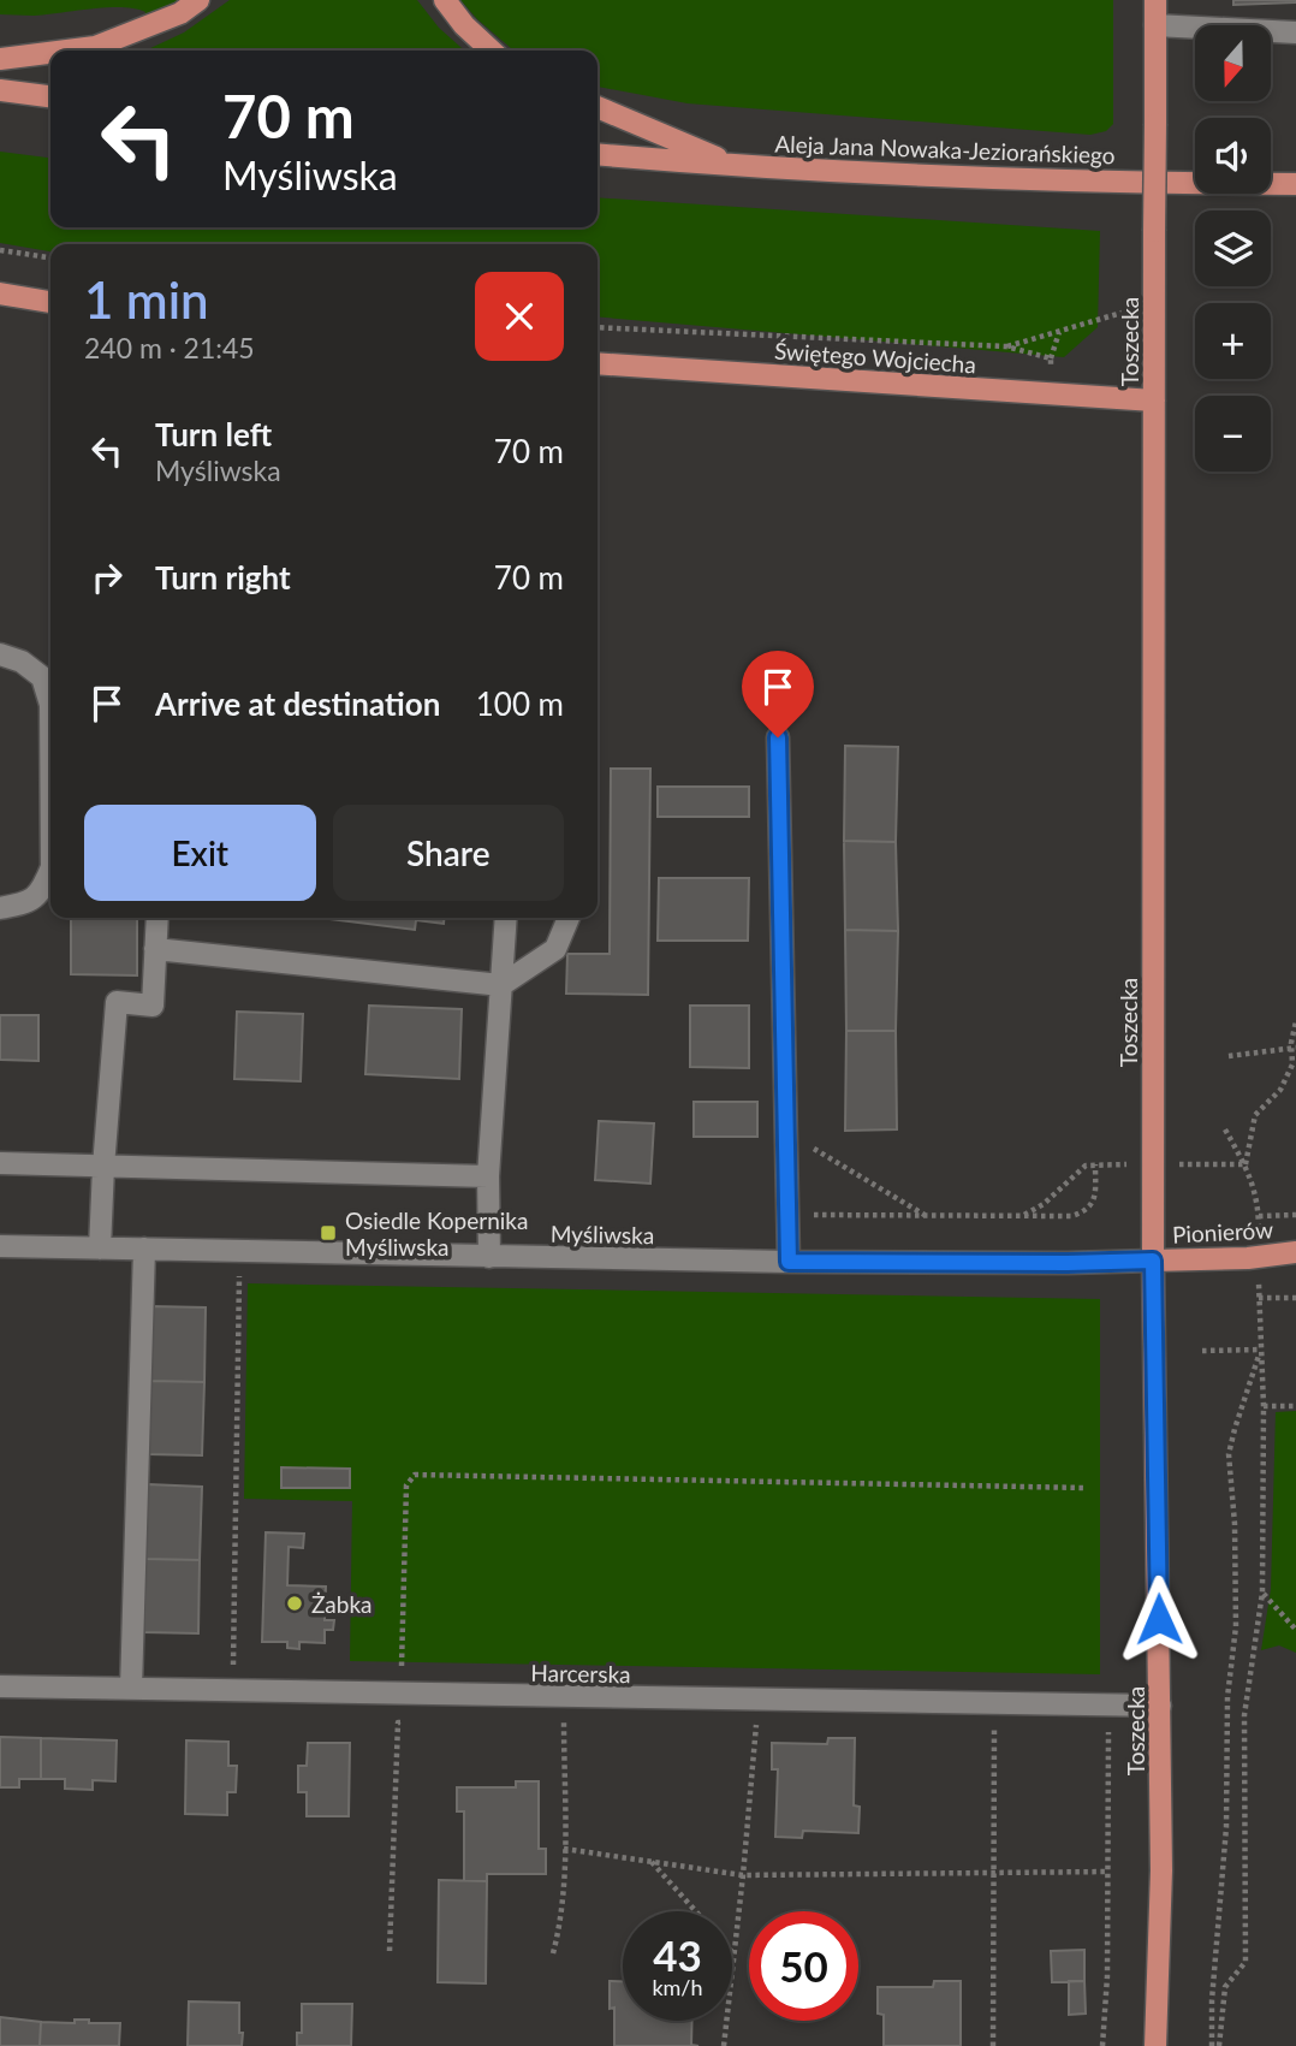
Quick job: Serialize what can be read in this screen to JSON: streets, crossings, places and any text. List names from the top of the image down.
{
  "streets": {
    "main road": [
      "Aleja Jana Nowaka-Jeziorańskiego",
      "Toszecka",
      "Świętego Wojciecha",
      "Pionierów"
    ],
    "street": ["Myśliwska", "Harcerska"]
  },
  "crossings": [
    ["Toszecka", "Świętego Wojciecha"],
    ["Toszecka", "Pionierów"],
    ["Toszecka", "Myśliwska"],
    ["Toszecka", "Harcerska"],
    ["Pionierów", "Myśliwska"]
  ],
  "places": {
    "transit": ["Osiedle Kopernika Myśliwska"],
    "other": ["Żabka"]
  },
  "north": "bottom",
  "page": {
    "map_buttons": ["+", "−"],
    "turn": ["70 m", "Myśliwska"],
    "heading": ["1 min", "240 m · 21:45"],
    "list": [
      {
        "name": "Turn left",
        "note": "Myśliwska",
        "value": "70 m"
      },
      {
        "name": "Turn right",
        "value": "70 m"
      },
      {
        "name": "Arrive at destination",
        "value": "100 m"
      }
    ],
    "buttons": ["Exit", "Share"],
    "speed": "43 km/h",
    "limit": "50"
  }
}
